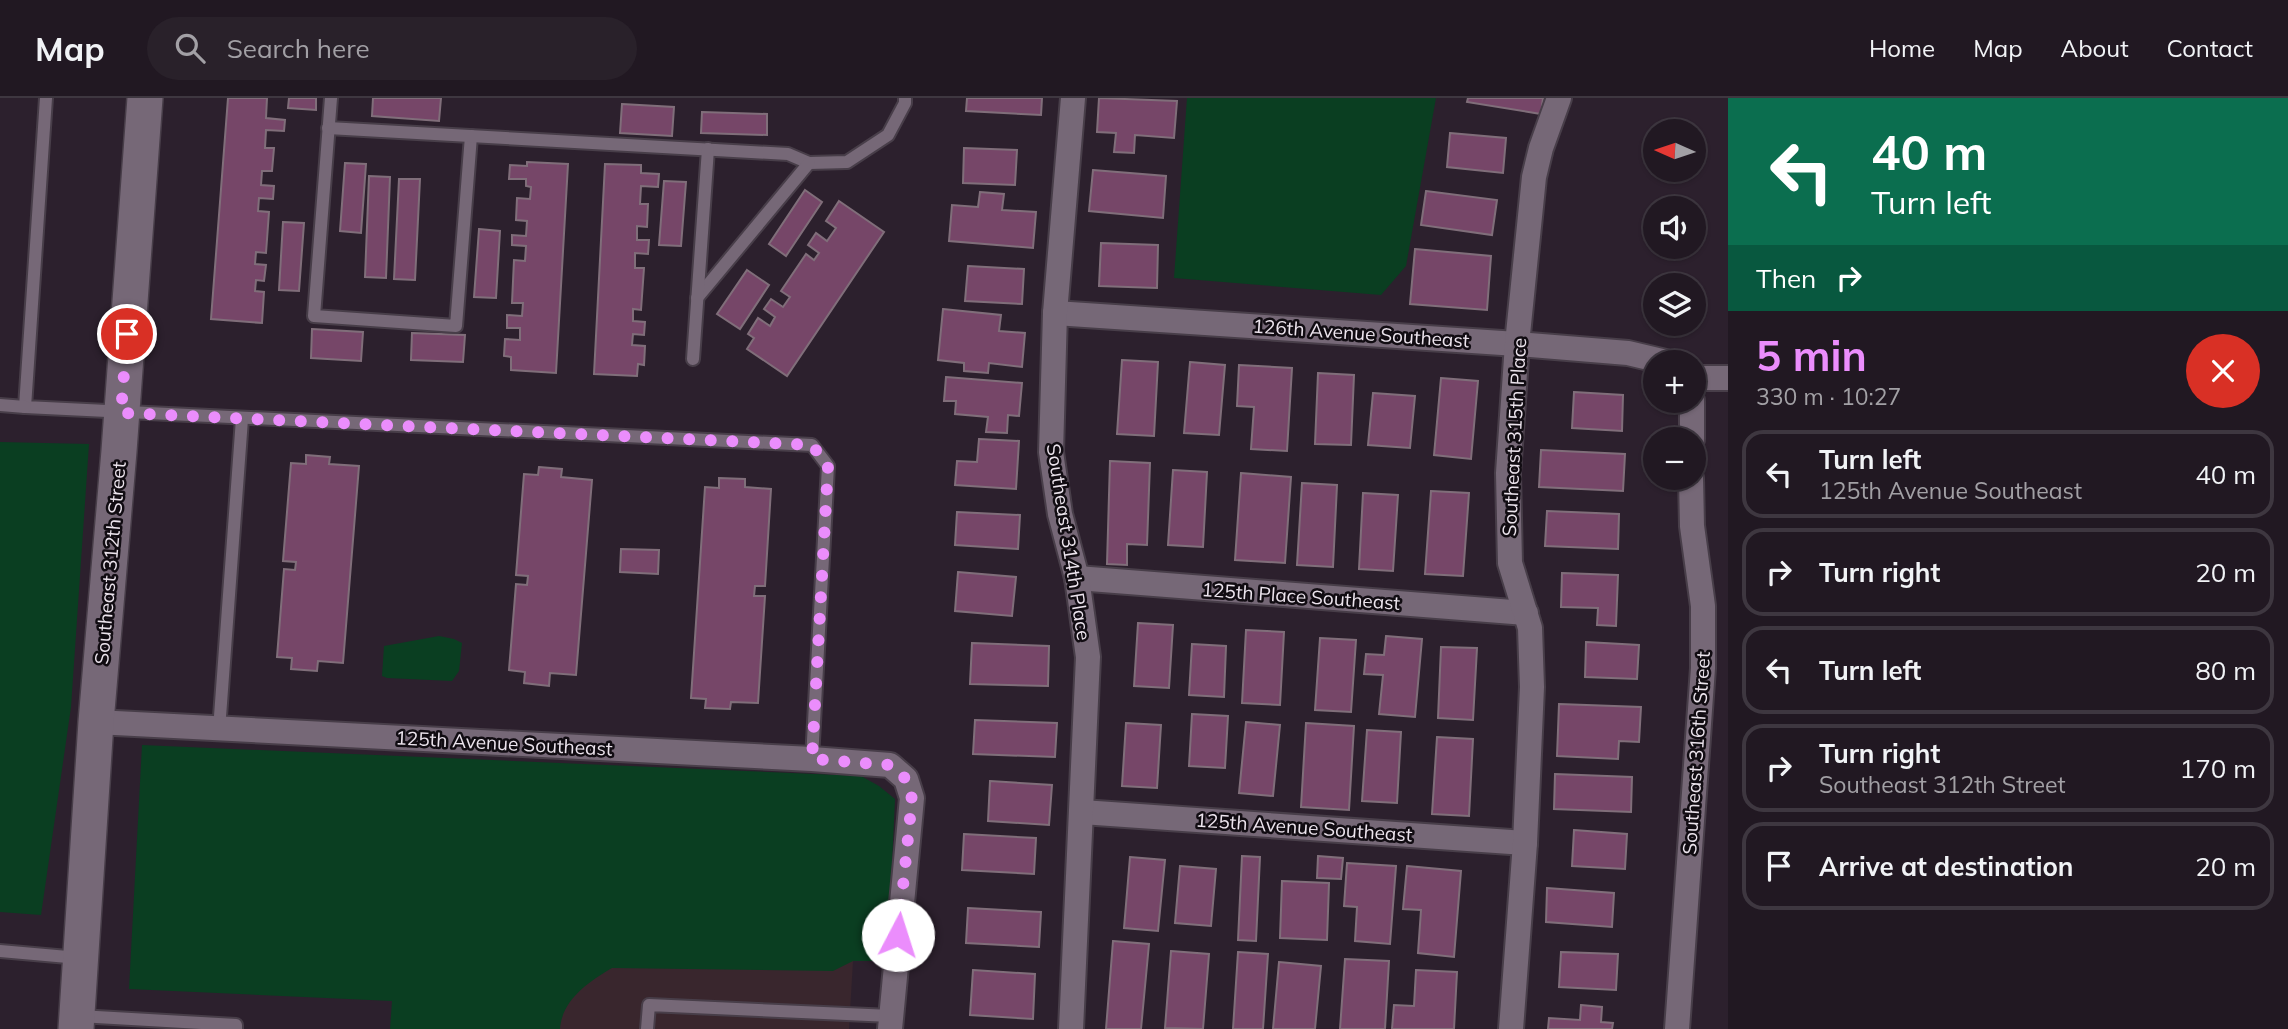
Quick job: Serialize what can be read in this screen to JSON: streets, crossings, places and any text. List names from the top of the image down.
{
  "streets": {
    "main road": ["Southeast 312th Street"],
    "street": [
      "126th Avenue Southeast",
      "Southeast 315th Place",
      "Southeast 314th Place",
      "125th Place Southeast",
      "125th Avenue Southeast",
      "Southeast 316th Street"
    ]
  },
  "crossings": [
    ["126th Avenue Southeast", "Southeast 315th Place"],
    ["126th Avenue Southeast", "Southeast 314th Place"],
    ["Southeast 315th Place", "125th Place Southeast"],
    ["Southeast 315th Place", "125th Avenue Southeast"],
    ["Southeast 314th Place", "125th Place Southeast"],
    ["Southeast 314th Place", "125th Avenue Southeast"],
    ["Southeast 312th Street", "125th Avenue Southeast"]
  ],
  "north": "left",
  "page": {
    "header": "Map",
    "search": "Search here",
    "nav": [
      "Home",
      "Map",
      "About",
      "Contact"
    ],
    "turn": ["40 m", "Turn left"],
    "map_buttons": ["+", "−"],
    "then": "Then",
    "heading": ["5 min", "330 m · 10:27"],
    "list": [
      {
        "name": "Turn left",
        "note": "125th Avenue Southeast",
        "value": "40 m"
      },
      {
        "name": "Turn right",
        "value": "20 m"
      },
      {
        "name": "Turn left",
        "value": "80 m"
      },
      {
        "name": "Turn right",
        "note": "Southeast 312th Street",
        "value": "170 m"
      },
      {
        "name": "Arrive at destination",
        "value": "20 m"
      }
    ]
  }
}
